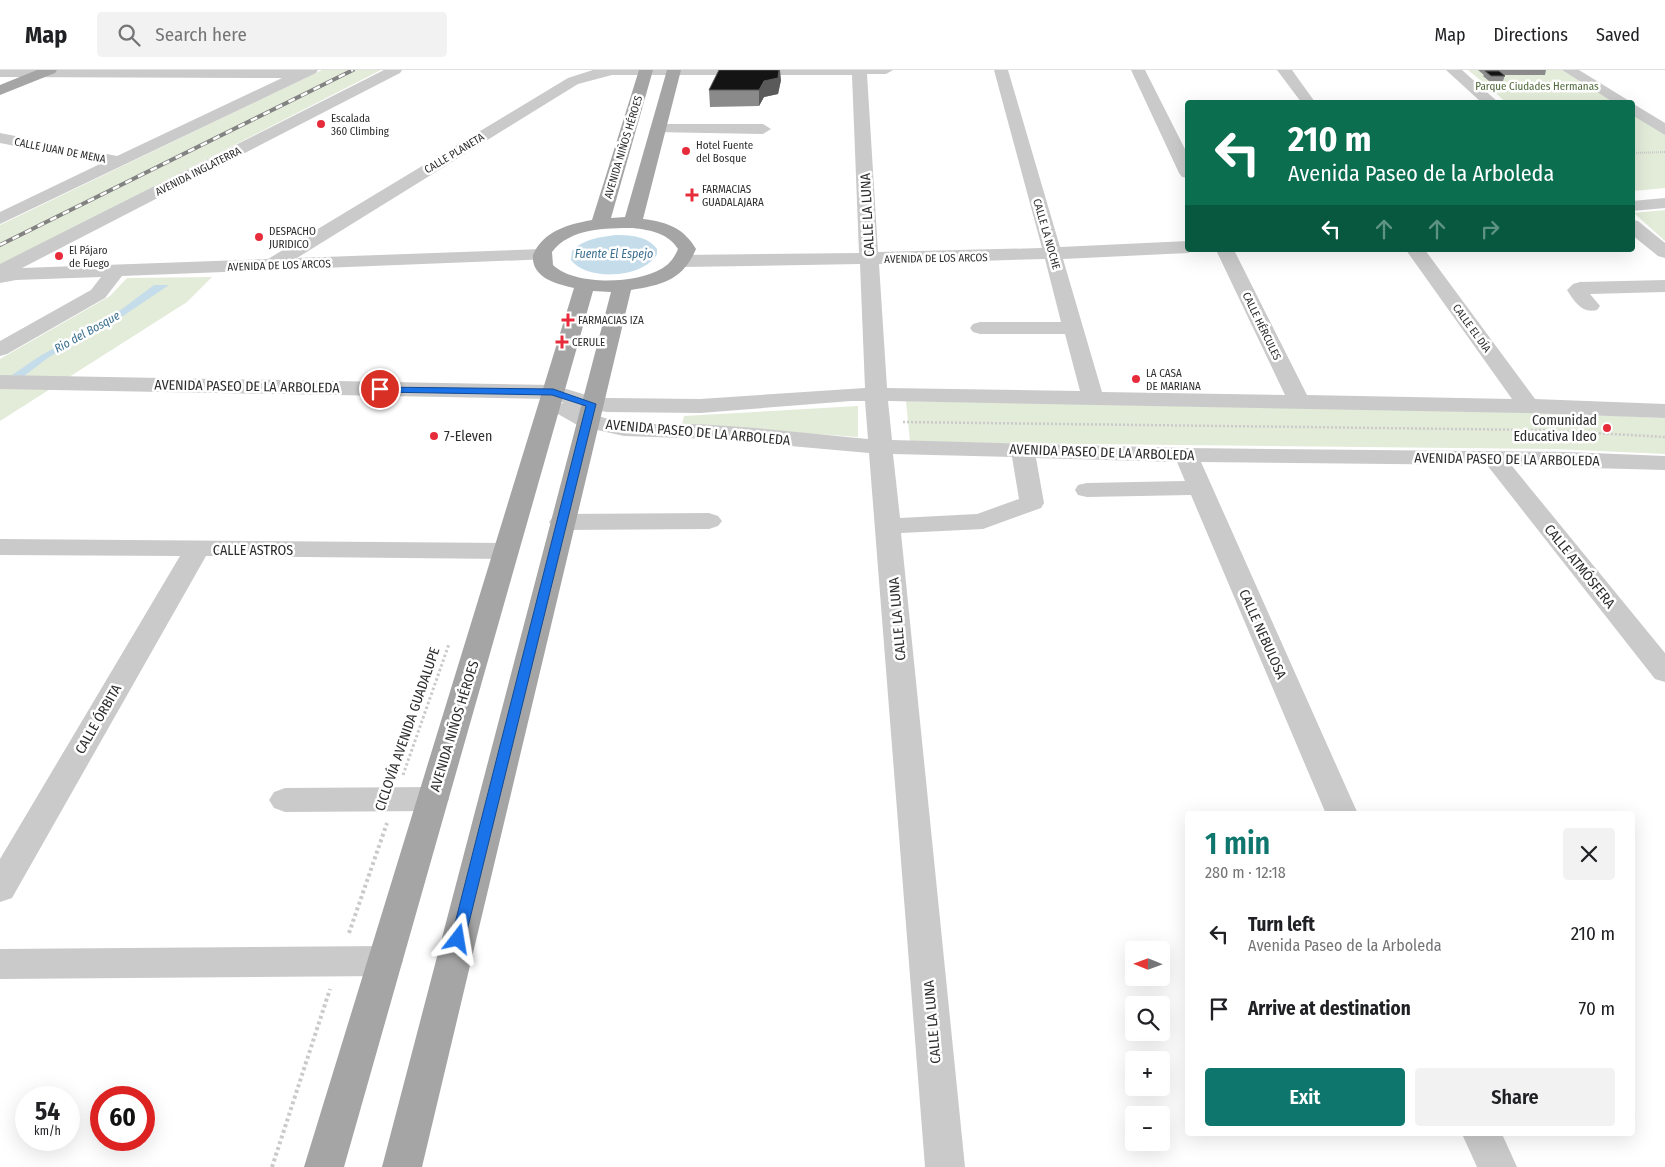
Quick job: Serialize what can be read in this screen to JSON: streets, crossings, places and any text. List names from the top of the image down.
{
  "streets": {
    "main road": ["AVENIDA NIÑOS HÉROES"],
    "street": [
      "CALLE JUAN DE MENA",
      "CALLE PLANETA",
      "AVENIDA INGLATERRA",
      "CALLE LA LUNA",
      "CALLE LA NOCHE",
      "AVENIDA DE LOS ARCOS",
      "CALLE HÉRCULES",
      "CALLE EL DÍA",
      "AVENIDA PASEO DE LA ARBOLEDA",
      "CALLE ASTROS",
      "CALLE ATMÓSFERA",
      "CALLE NEBULOSA",
      "CALLE ÓRBITA"
    ],
    "path": ["CICLOVÍA AVENIDA GUADALUPE"]
  },
  "crossings": [
    ["AVENIDA NIÑOS HÉROES", "CALLE PLANETA"],
    ["AVENIDA NIÑOS HÉROES", "AVENIDA PASEO DE LA ARBOLEDA"],
    ["AVENIDA NIÑOS HÉROES", "CALLE ASTROS"],
    ["CALLE PLANETA", "CALLE LA LUNA"],
    ["CALLE PLANETA", "AVENIDA DE LOS ARCOS"],
    ["AVENIDA INGLATERRA", "AVENIDA DE LOS ARCOS"],
    ["CALLE LA LUNA", "AVENIDA DE LOS ARCOS"],
    ["CALLE LA LUNA", "AVENIDA PASEO DE LA ARBOLEDA"],
    ["CALLE LA NOCHE", "AVENIDA DE LOS ARCOS"],
    ["CALLE LA NOCHE", "AVENIDA PASEO DE LA ARBOLEDA"],
    ["CALLE HÉRCULES", "AVENIDA PASEO DE LA ARBOLEDA"],
    ["CALLE EL DÍA", "AVENIDA PASEO DE LA ARBOLEDA"],
    ["AVENIDA PASEO DE LA ARBOLEDA", "CALLE ATMÓSFERA"],
    ["AVENIDA PASEO DE LA ARBOLEDA", "CALLE NEBULOSA"],
    ["CALLE ASTROS", "CALLE ÓRBITA"]
  ],
  "water": ["Fuente El Espejo", "Rio del Bosque"],
  "parks": ["Parque Ciudades Hermanas"],
  "places": {
    "other": [
      "Escalada 360 Climbing",
      "Hotel Fuente del Bosque",
      "DESPACHO JURIDICO",
      "El Pájaro de Fuego",
      "LA CASA DE MARIANA",
      "Comunidad Educativa Ideo",
      "7-Eleven"
    ],
    "health": ["FARMACIAS GUADALAJARA", "FARMACIAS IZA", "CERULE"]
  },
  "north": "left",
  "page": {
    "header": "Map",
    "search": "Search here",
    "nav": ["Map", "Directions", "Saved"],
    "turn": ["210 m", "Avenida Paseo de la Arboleda"],
    "heading": ["1 min", "280 m · 12:18"],
    "list": [
      {
        "name": "Turn left",
        "note": "Avenida Paseo de la Arboleda",
        "value": "210 m"
      },
      {
        "name": "Arrive at destination",
        "value": "70 m"
      }
    ],
    "map_buttons": ["+", "−"],
    "buttons": ["Exit", "Share"],
    "speed": "54 km/h",
    "limit": "60"
  }
}
